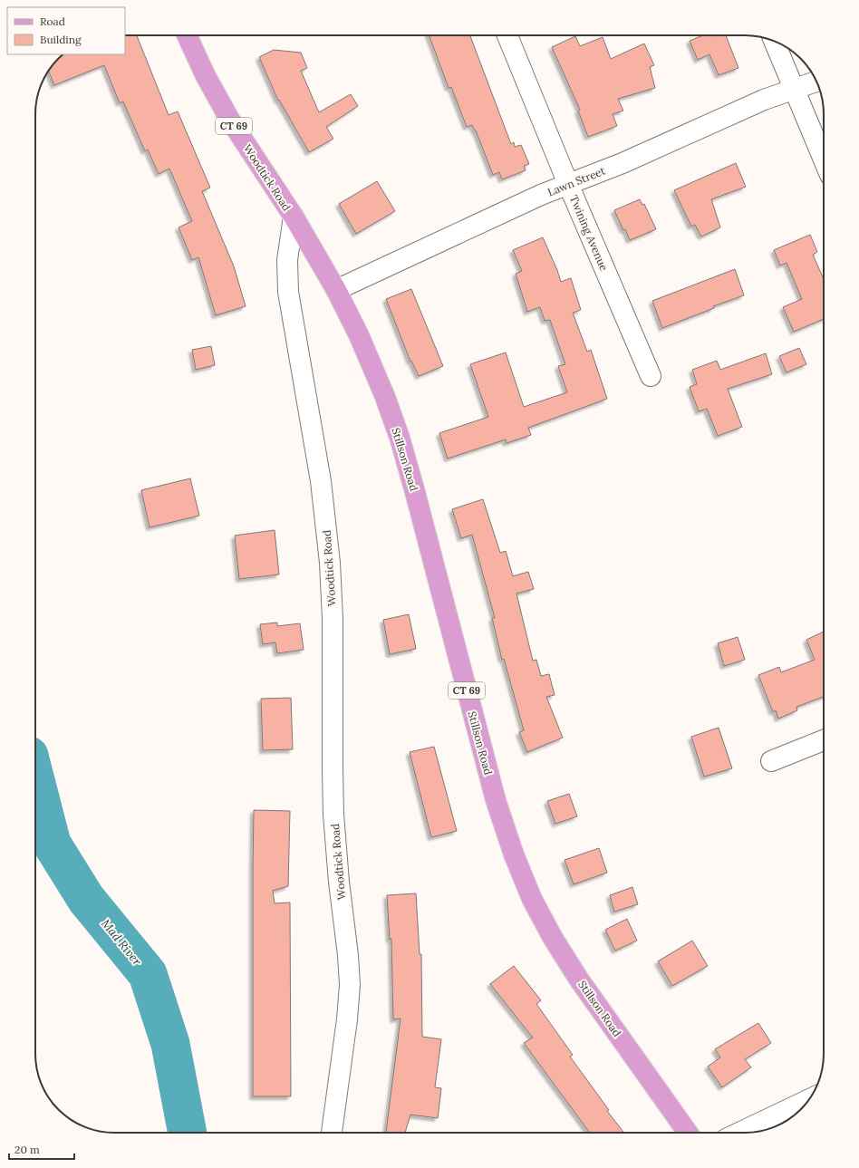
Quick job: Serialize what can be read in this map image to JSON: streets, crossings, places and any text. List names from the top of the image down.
{
  "streets": {
    "main road": ["CT 69", "Woodtick Road", "Stillson Road"],
    "street": ["Lawn Street", "Twining Avenue"]
  },
  "crossings": [
    ["Woodtick Road", "Stillson Road"],
    ["Lawn Street", "Twining Avenue"],
    ["Lawn Street", "Stillson Road"]
  ],
  "water": ["Mad River"],
  "legend": ["Road", "Building"],
  "scale_bar": "20 m"
}
